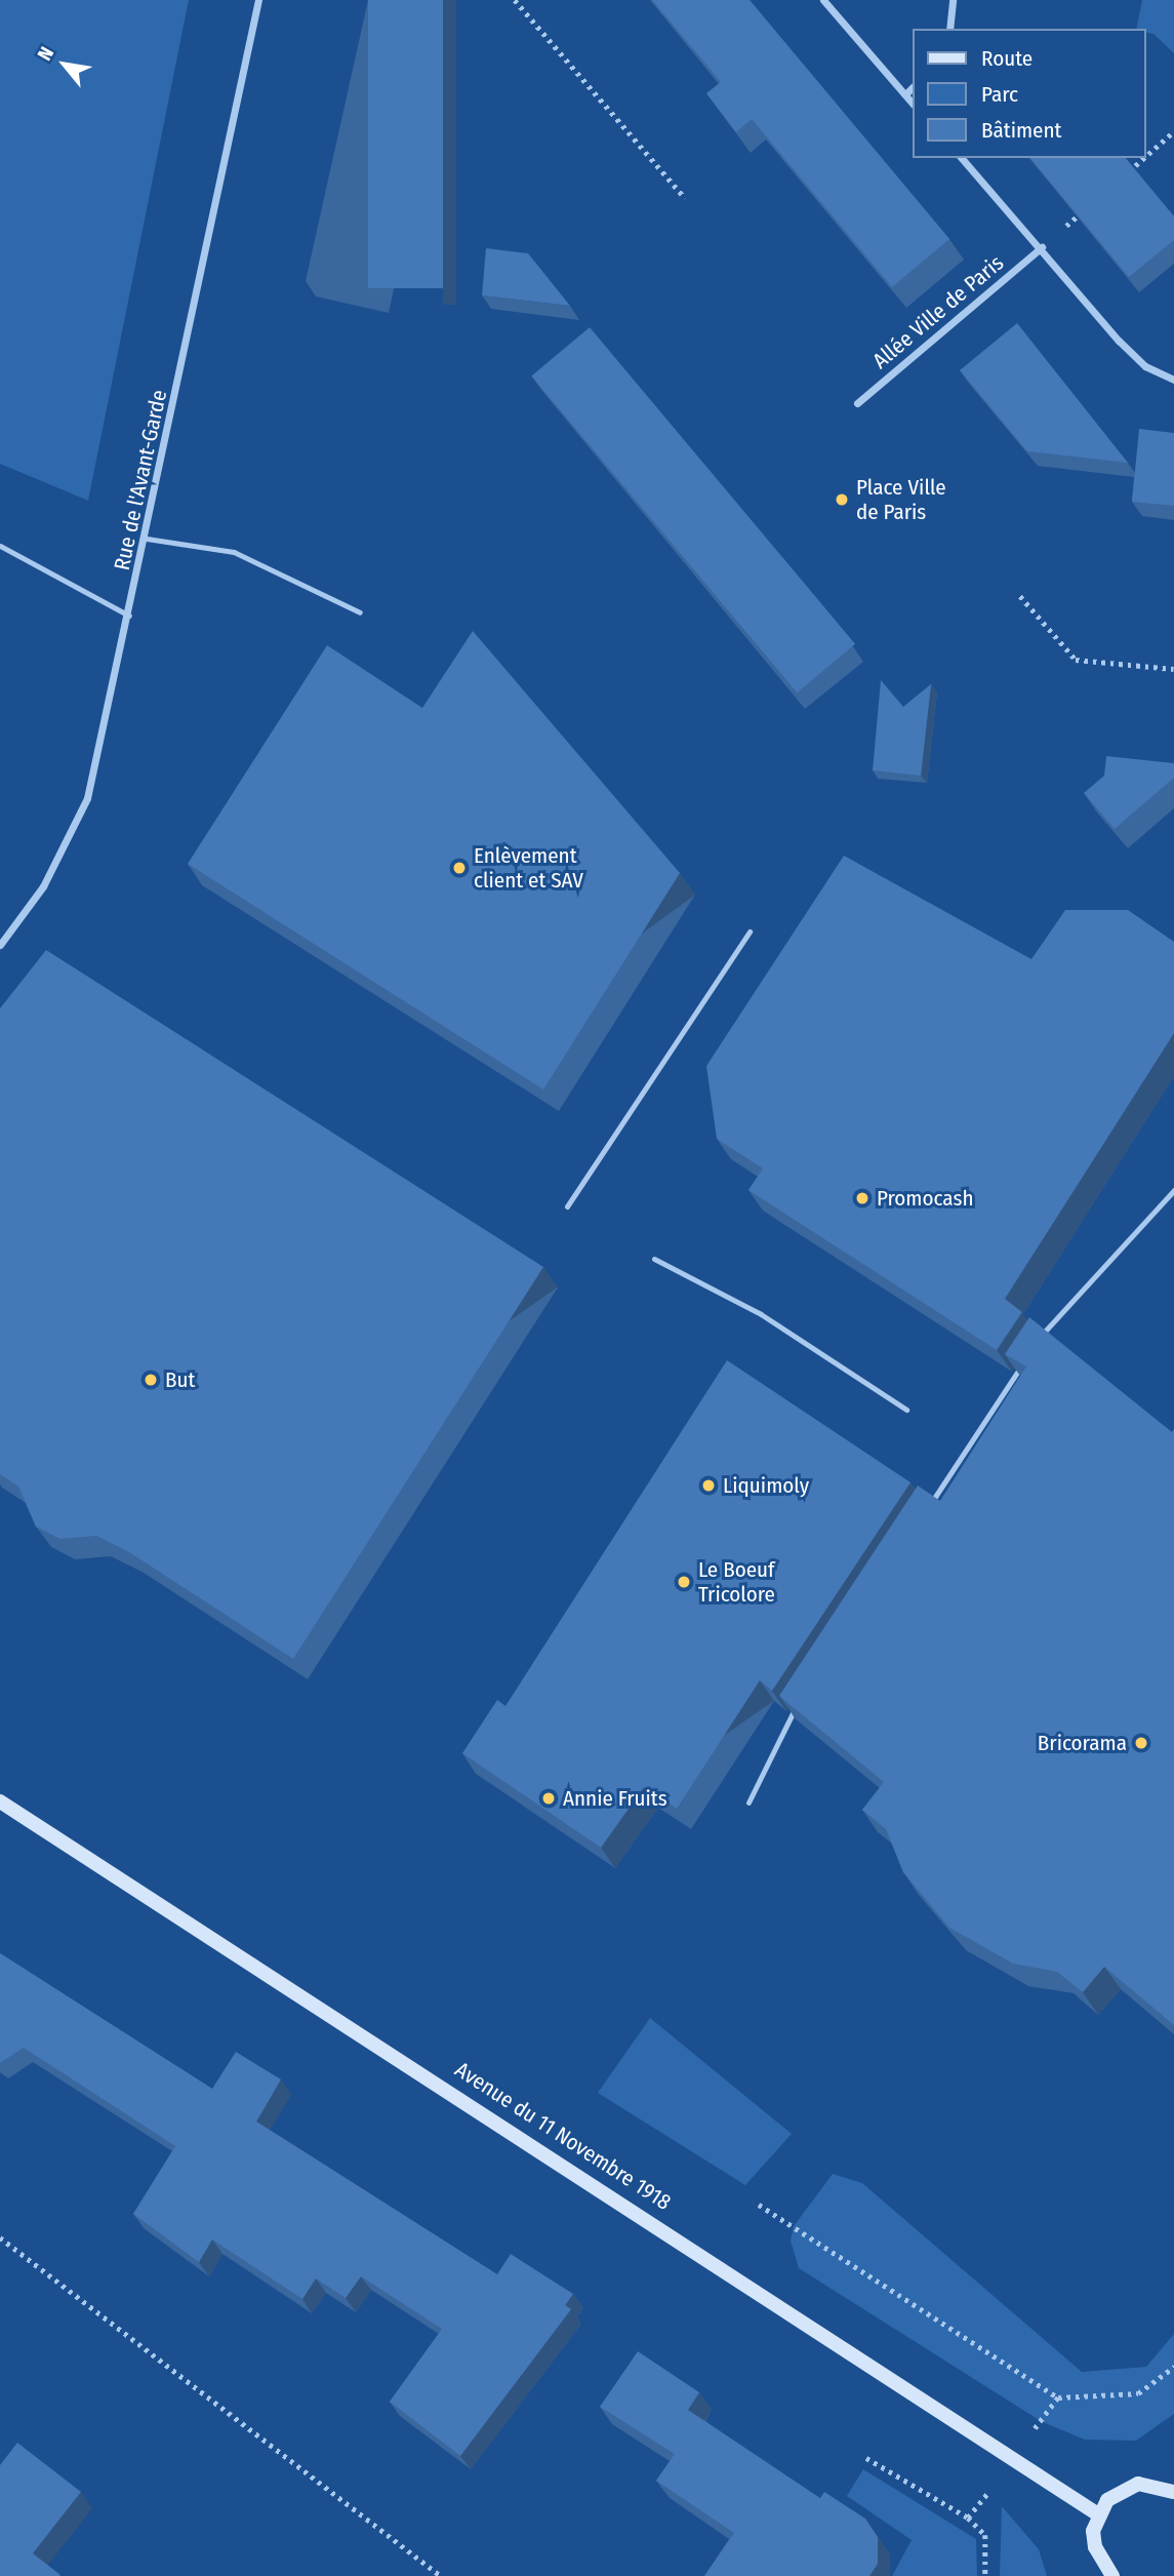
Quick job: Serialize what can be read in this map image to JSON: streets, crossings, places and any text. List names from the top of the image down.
{
  "streets": {
    "main road": ["Avenue du 11 Novembre 1918"],
    "street": ["Allée Ville de Paris", "Rue de l'Avant-Garde"]
  },
  "places": [
    "Place Ville de Paris",
    "Enlèvement client et SAV",
    "Promocash",
    "But",
    "Liquimoly",
    "Le Boeuf Tricolore",
    "Bricorama",
    "Annie Fruits"
  ],
  "legend": ["Route", "Parc", "Bâtiment"],
  "north": "top left"
}
